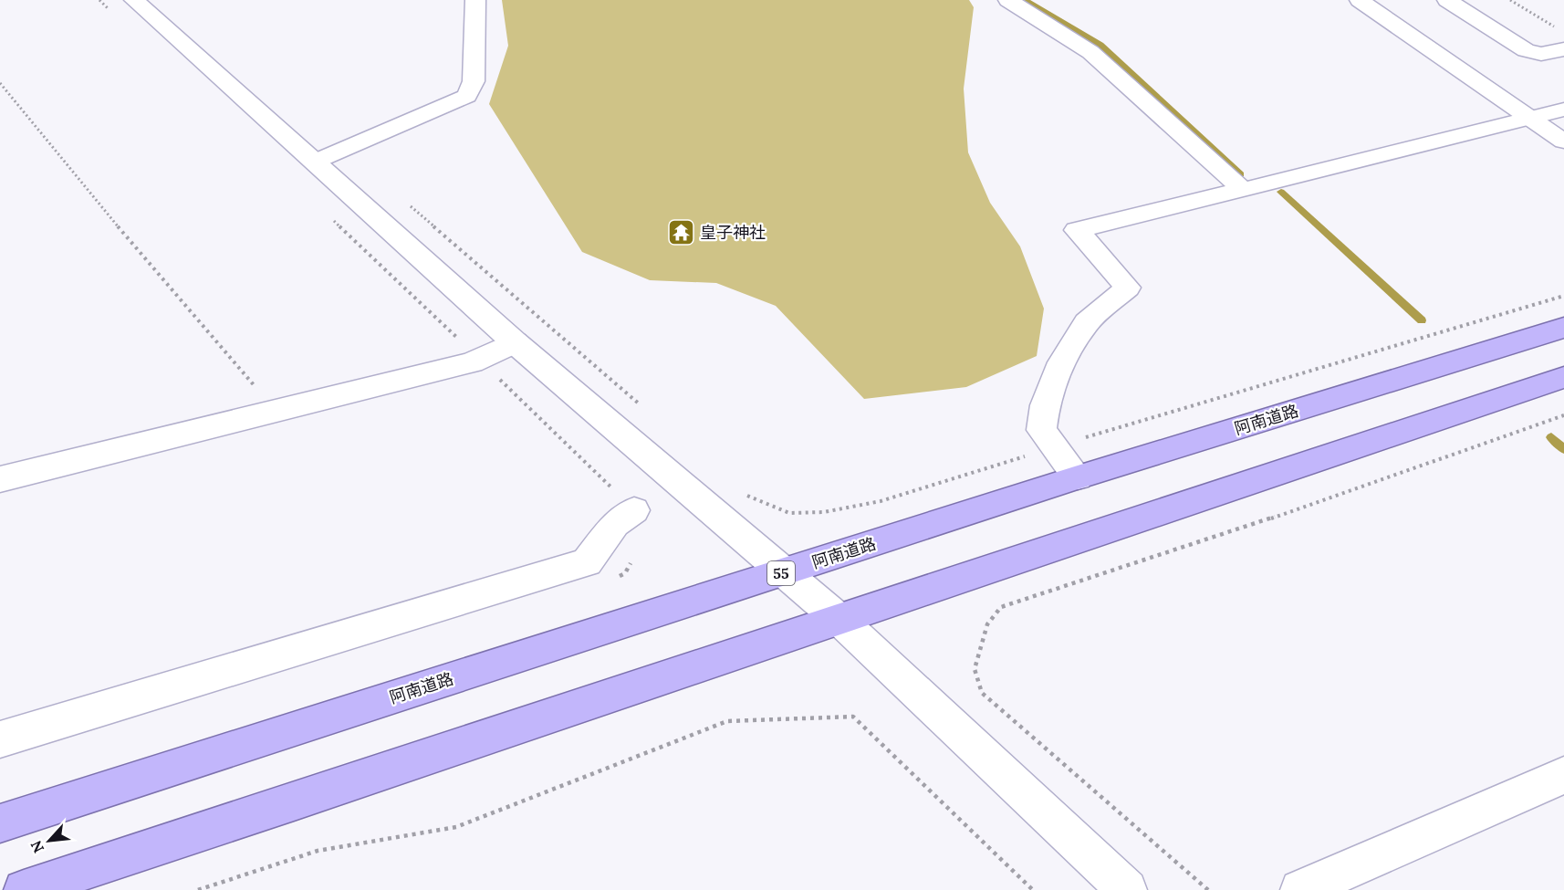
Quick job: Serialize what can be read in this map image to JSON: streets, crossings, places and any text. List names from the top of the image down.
{
  "streets": {
    "highway": ["阿南道路", "55"]
  },
  "places": {
    "temple": ["皇子神社"]
  },
  "north": "bottom left"
}
